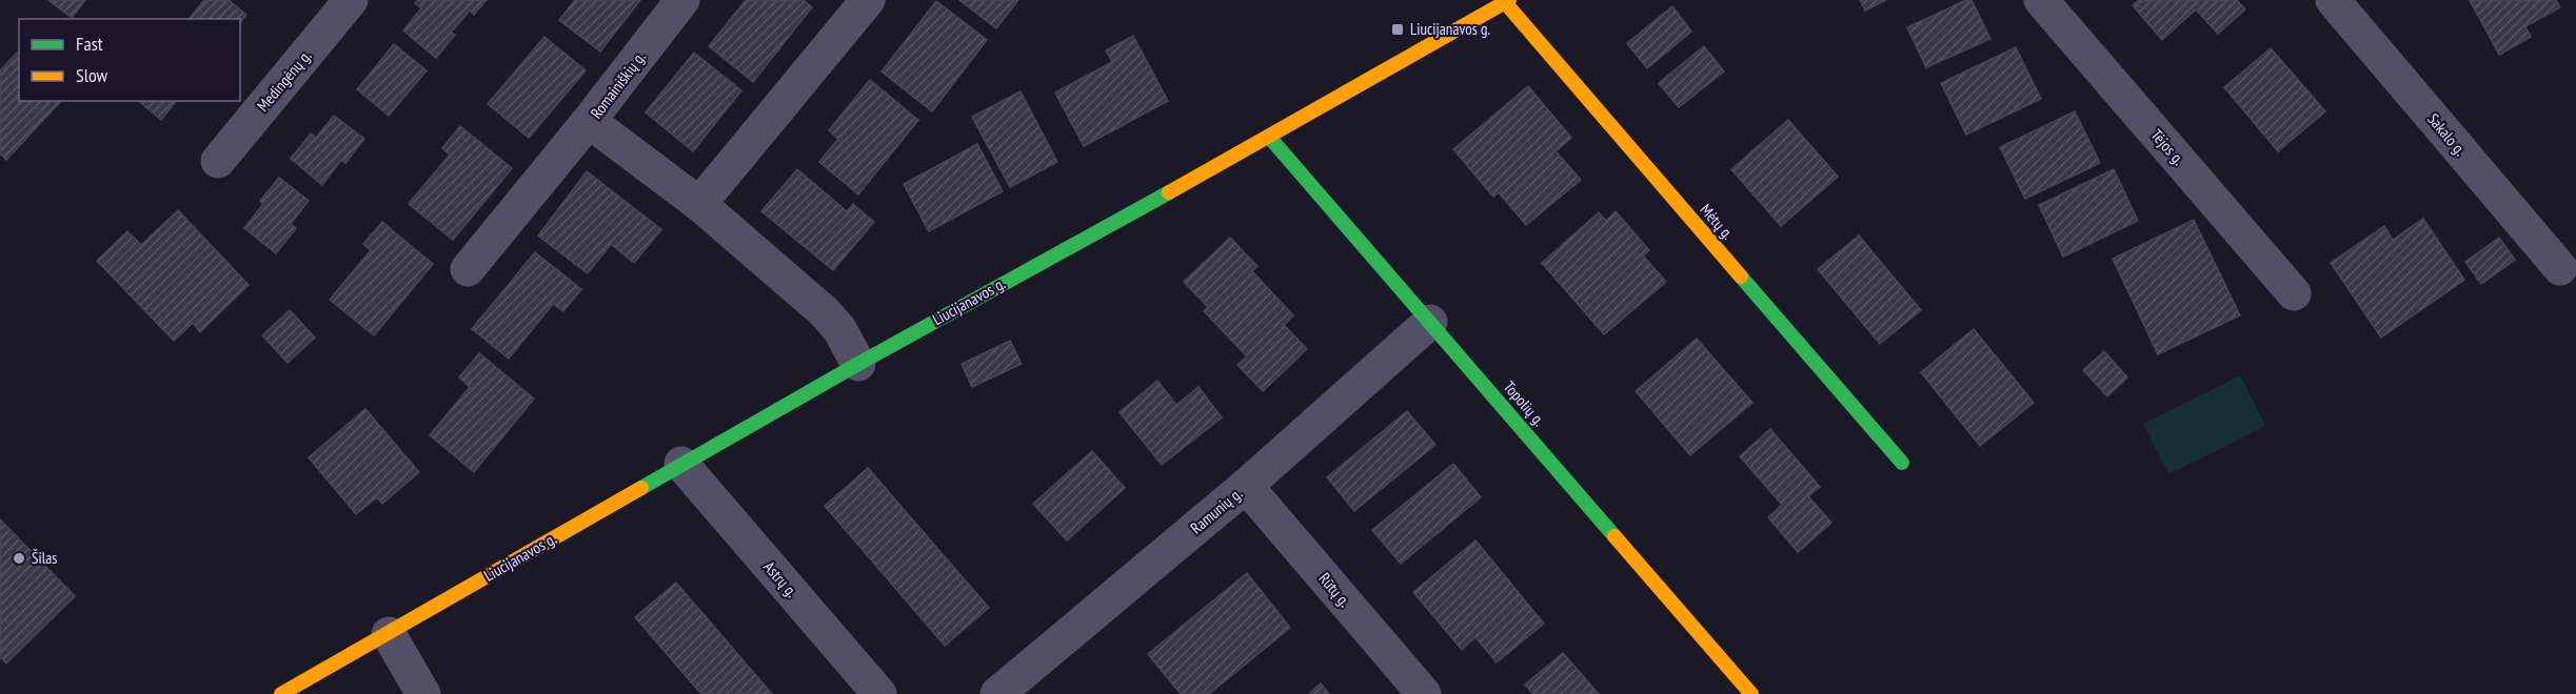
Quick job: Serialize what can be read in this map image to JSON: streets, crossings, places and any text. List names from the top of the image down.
{
  "streets": {
    "street": [
      "Medingėnų g.",
      "Romainiškių g.",
      "Sakalo g.",
      "Tėjos g.",
      "Mėtų g.",
      "Liucijanavos g.",
      "Topolių g.",
      "Ramunių g.",
      "Astrų g.",
      "Rūtų g."
    ]
  },
  "crossings": [
    ["Mėtų g.", "Liucijanavos g."],
    ["Liucijanavos g.", "Topolių g."],
    ["Liucijanavos g.", "Astrų g."],
    ["Topolių g.", "Ramunių g."],
    ["Ramunių g.", "Rūtų g."]
  ],
  "places": {
    "transit": ["Liucijanavos g."],
    "other": ["Šilas"]
  },
  "legend": ["Fast", "Slow"]
}
